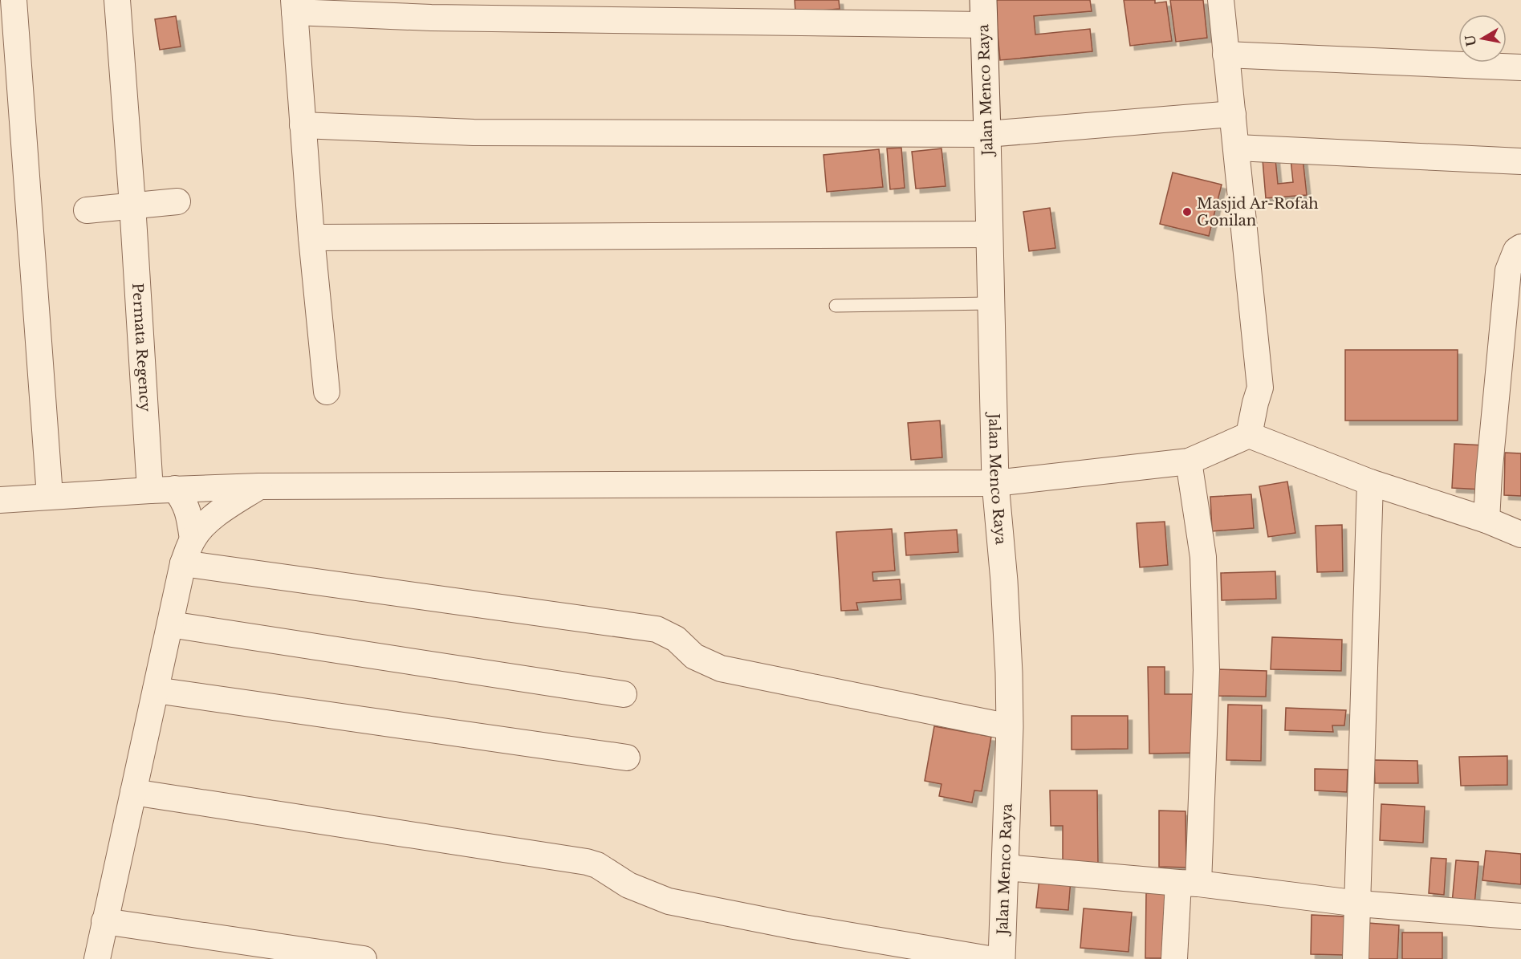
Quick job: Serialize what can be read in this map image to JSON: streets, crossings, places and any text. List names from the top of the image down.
{
  "streets": {
    "street": ["Jalan Menco Raya", "Permata Regency"]
  },
  "places": ["Masjid Ar-Rofah Gonilan"],
  "north": "left"
}
